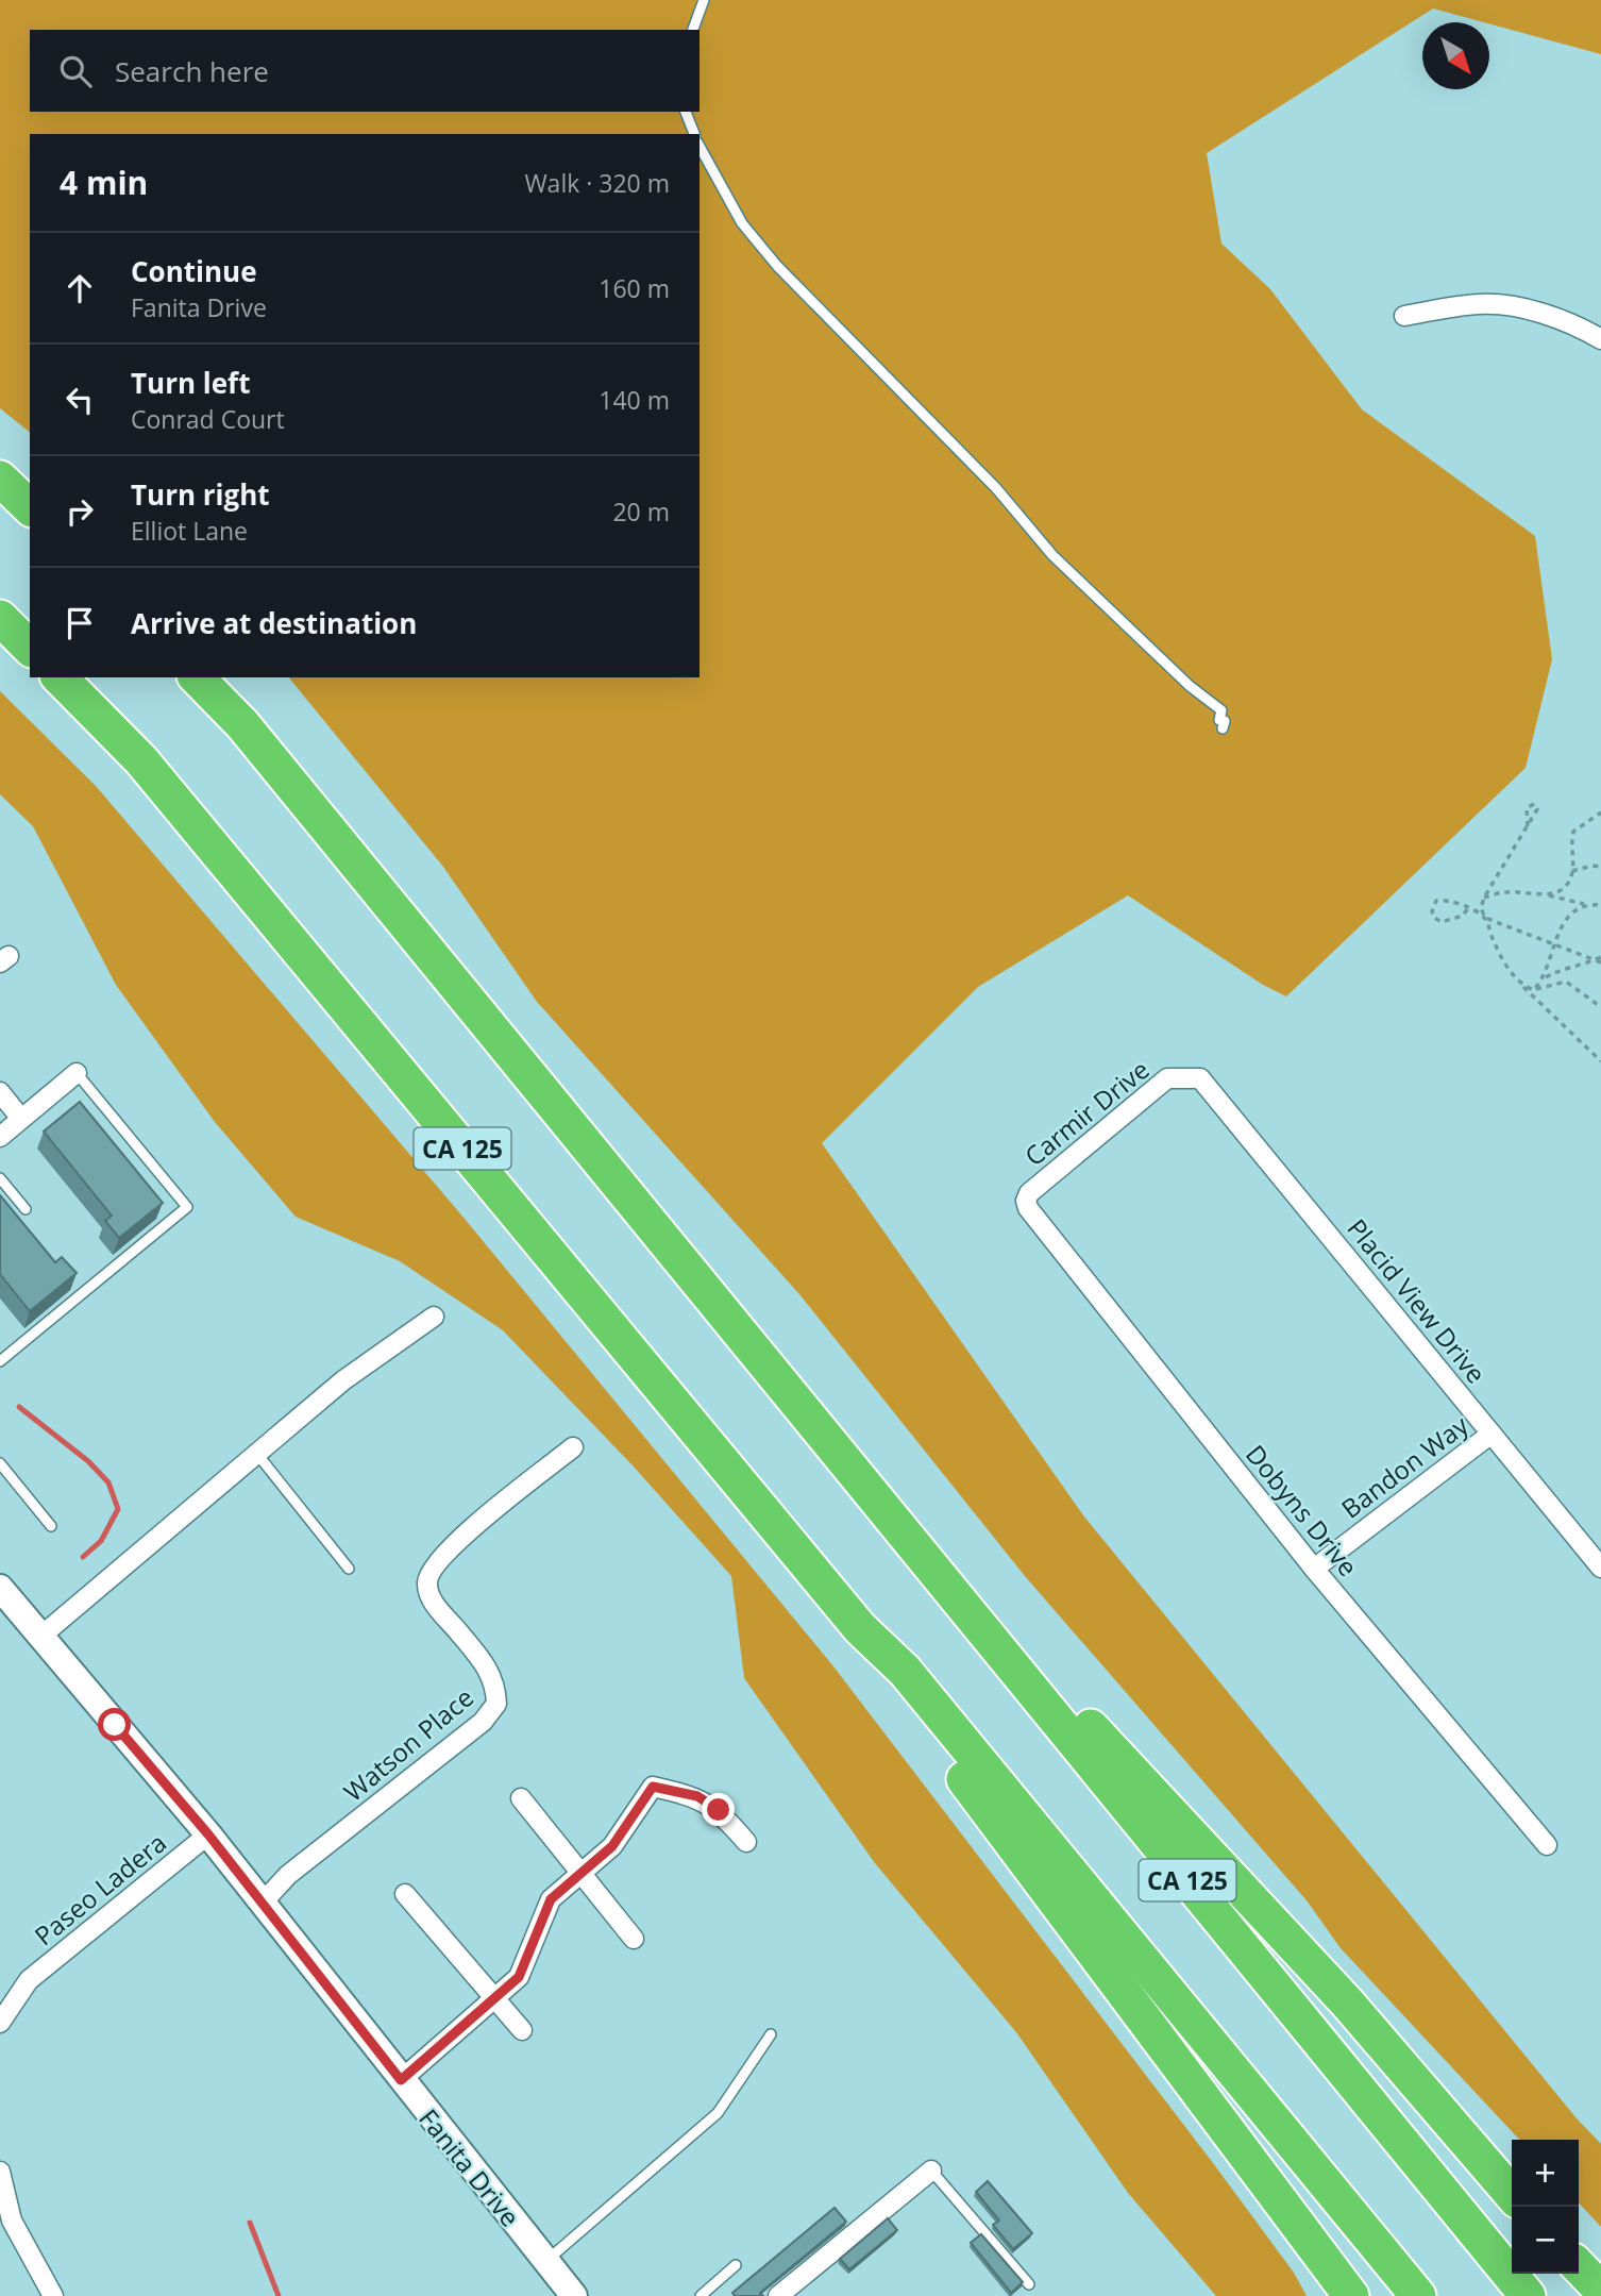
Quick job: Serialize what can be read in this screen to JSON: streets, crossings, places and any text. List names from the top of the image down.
{
  "streets": {
    "highway": ["CA 125"],
    "main road": ["Fanita Drive"],
    "street": [
      "Carmir Drive",
      "Placid View Drive",
      "Bandon Way",
      "Dobyns Drive",
      "Watson Place",
      "Paseo Ladera"
    ]
  },
  "crossings": [
    ["Carmir Drive", "Placid View Drive"],
    ["Carmir Drive", "Dobyns Drive"],
    ["Placid View Drive", "Bandon Way"],
    ["Bandon Way", "Dobyns Drive"],
    ["Watson Place", "Fanita Drive"],
    ["Paseo Ladera", "Fanita Drive"]
  ],
  "north": "bottom right",
  "page": {
    "search": "Search here",
    "heading": ["4 min", "Walk · 320 m"],
    "list": [
      ["Continue", "Fanita Drive", "160 m"],
      ["Turn left", "Conrad Court", "140 m"],
      ["Turn right", "Elliot Lane", "20 m"],
      "Arrive at destination"
    ],
    "map_buttons": ["+", "−"]
  }
}
